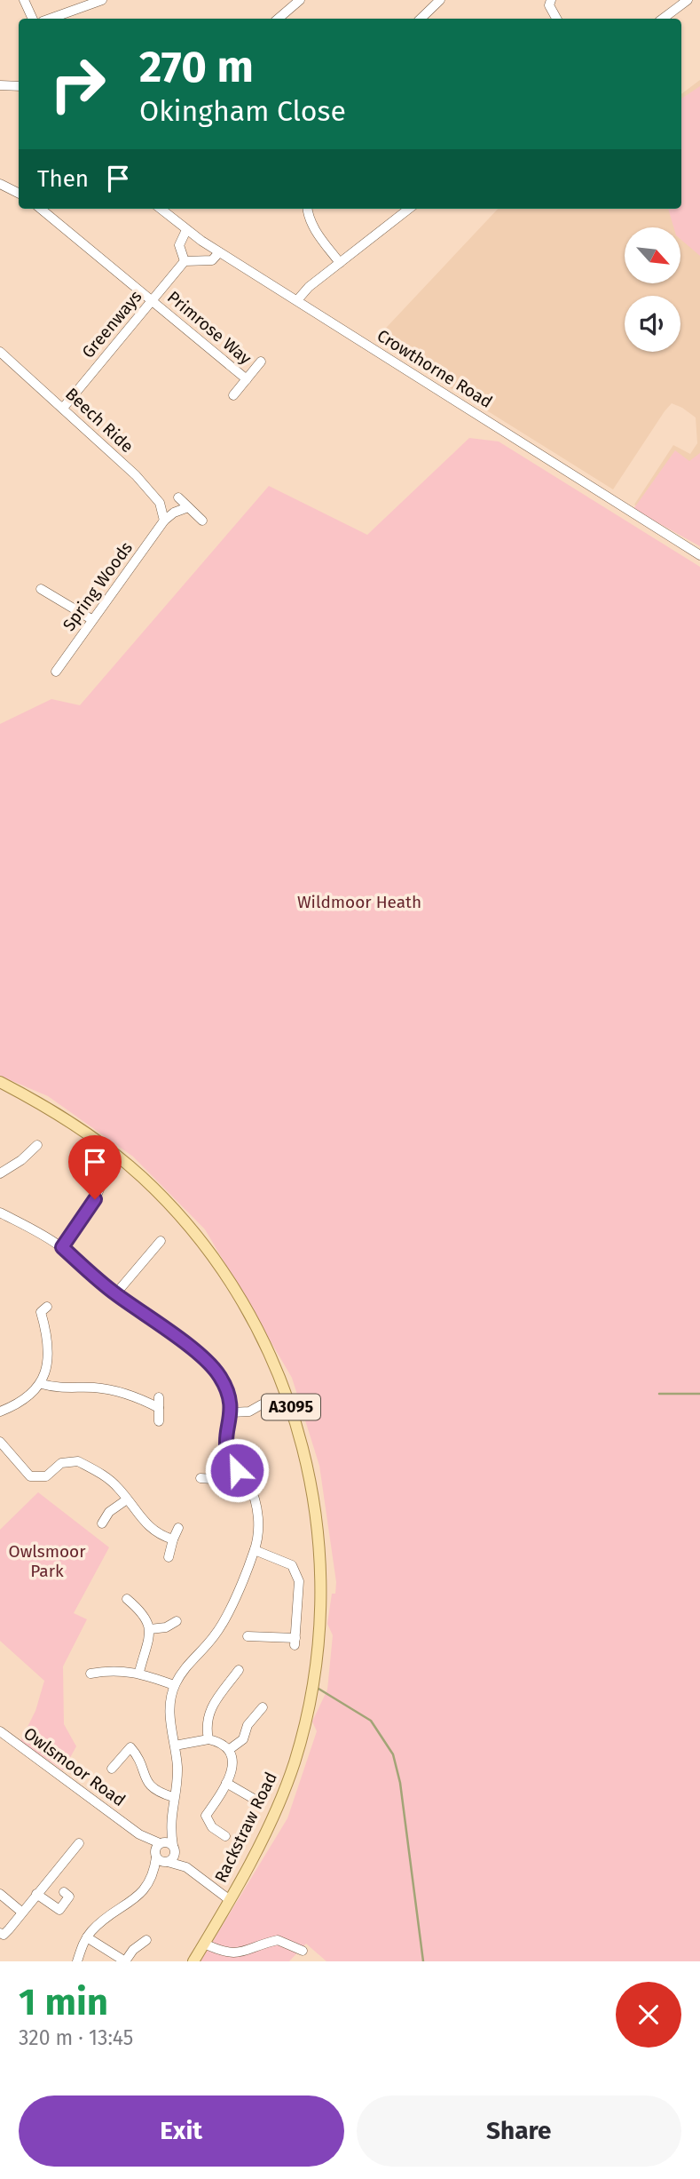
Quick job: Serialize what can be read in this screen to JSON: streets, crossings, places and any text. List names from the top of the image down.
{
  "streets": {
    "main road": ["A3095", "Rackstraw Road"],
    "street": [
      "Greenways",
      "Primrose Way",
      "Crowthorne Road",
      "Beech Ride",
      "Spring Woods",
      "Owlsmoor Road"
    ]
  },
  "crossings": [
    ["Greenways", "Primrose Way"],
    ["Greenways", "Beech Ride"]
  ],
  "parks": ["Wildmoor Heath", "Owlsmoor Park"],
  "north": "bottom right",
  "page": {
    "turn": ["270 m", "Okingham Close"],
    "then": "Then",
    "heading": ["1 min", "320 m · 13:45"],
    "buttons": ["Exit", "Share"]
  }
}
